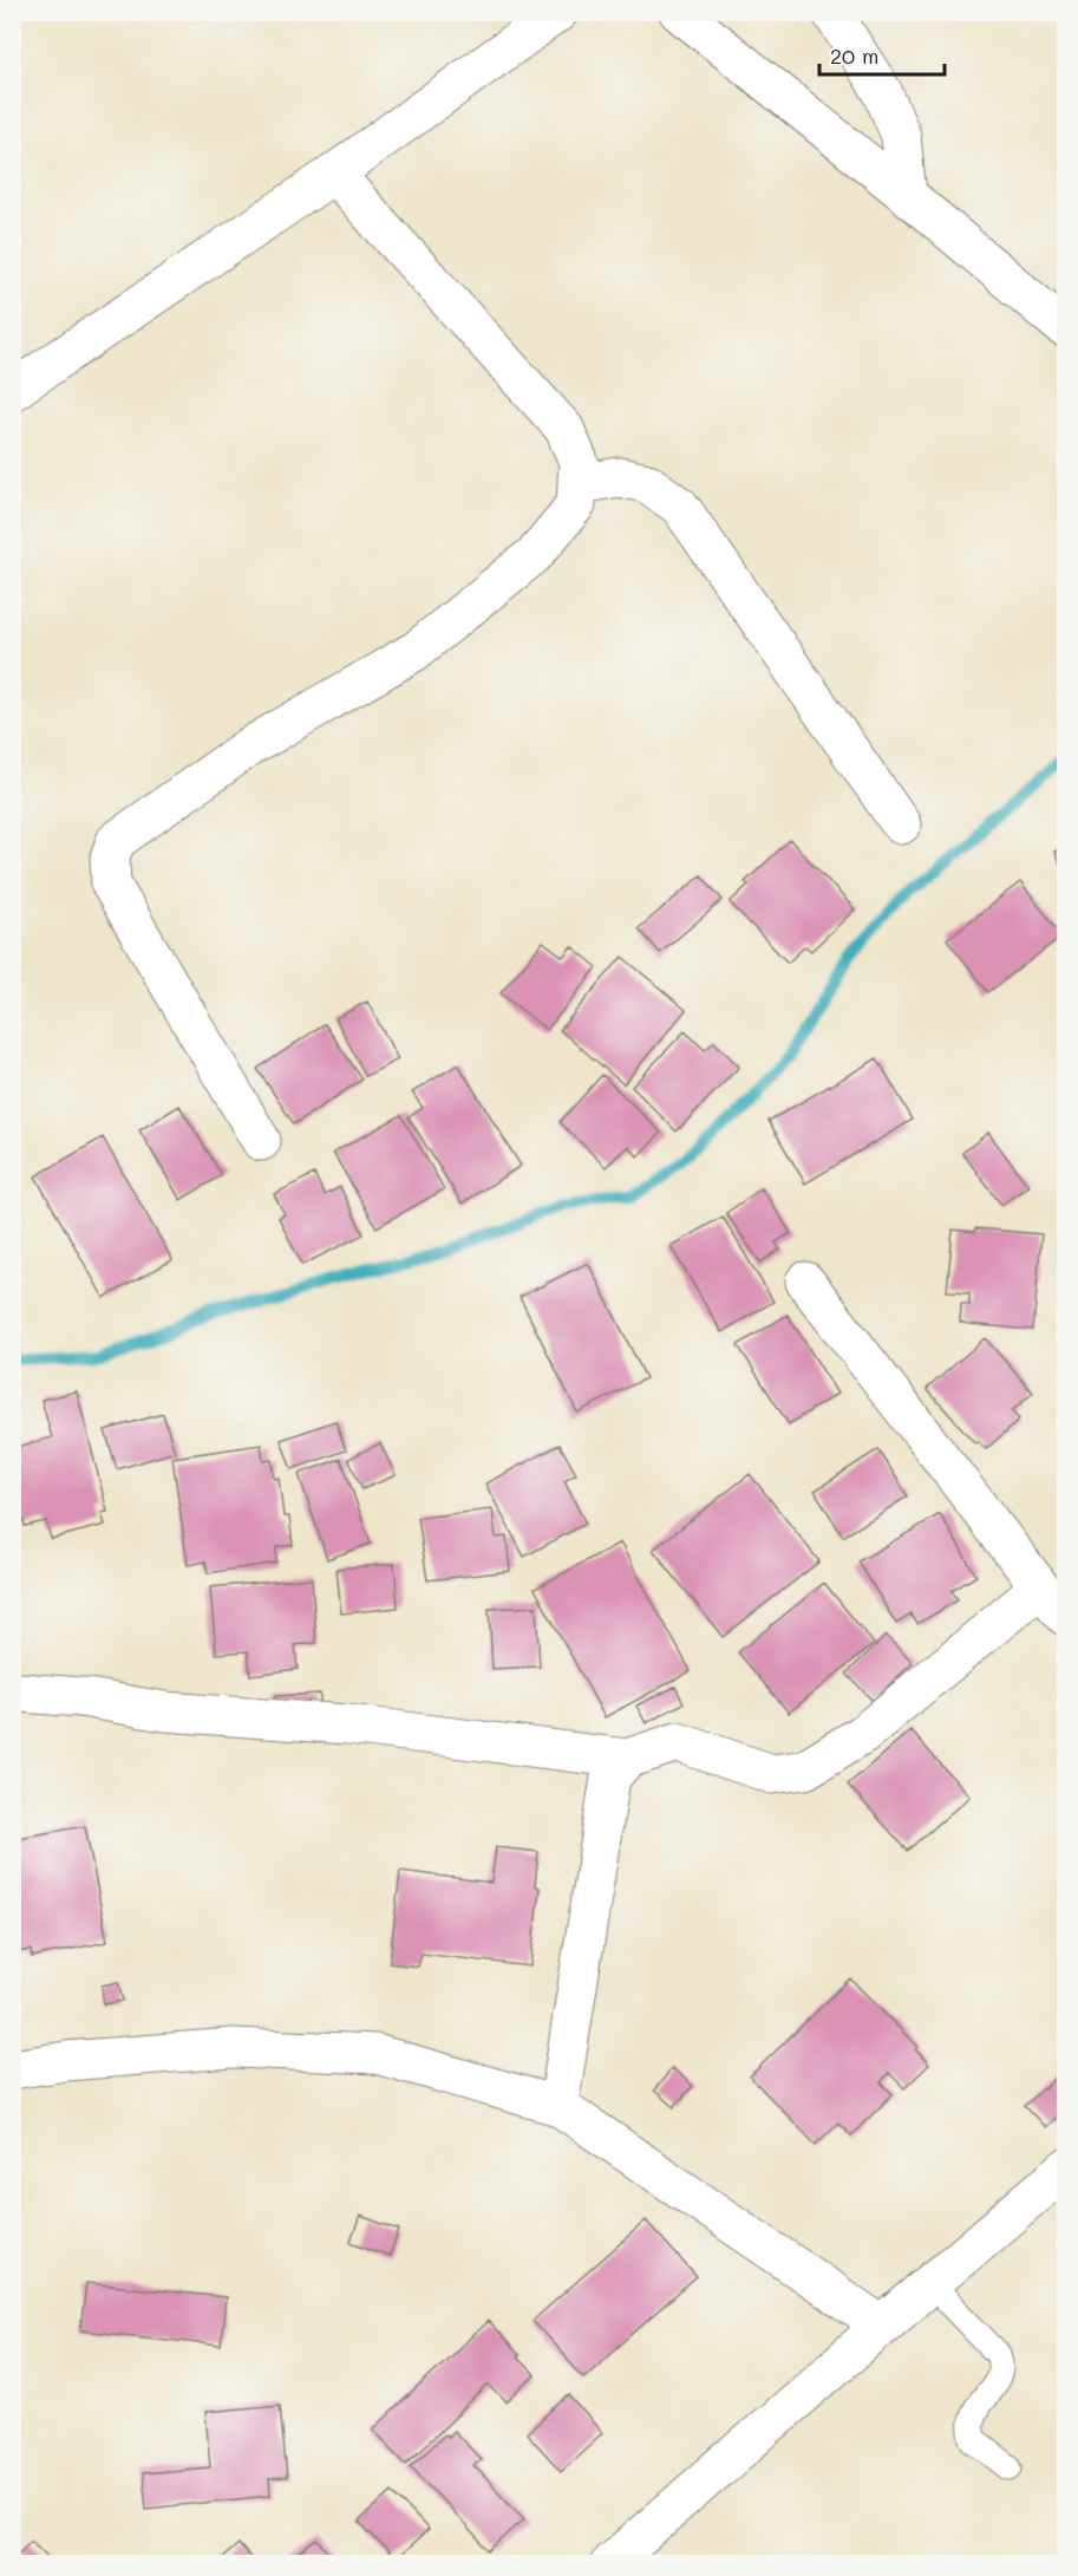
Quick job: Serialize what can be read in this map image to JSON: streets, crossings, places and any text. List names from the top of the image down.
{
  "scale_bar": "20 m"
}
